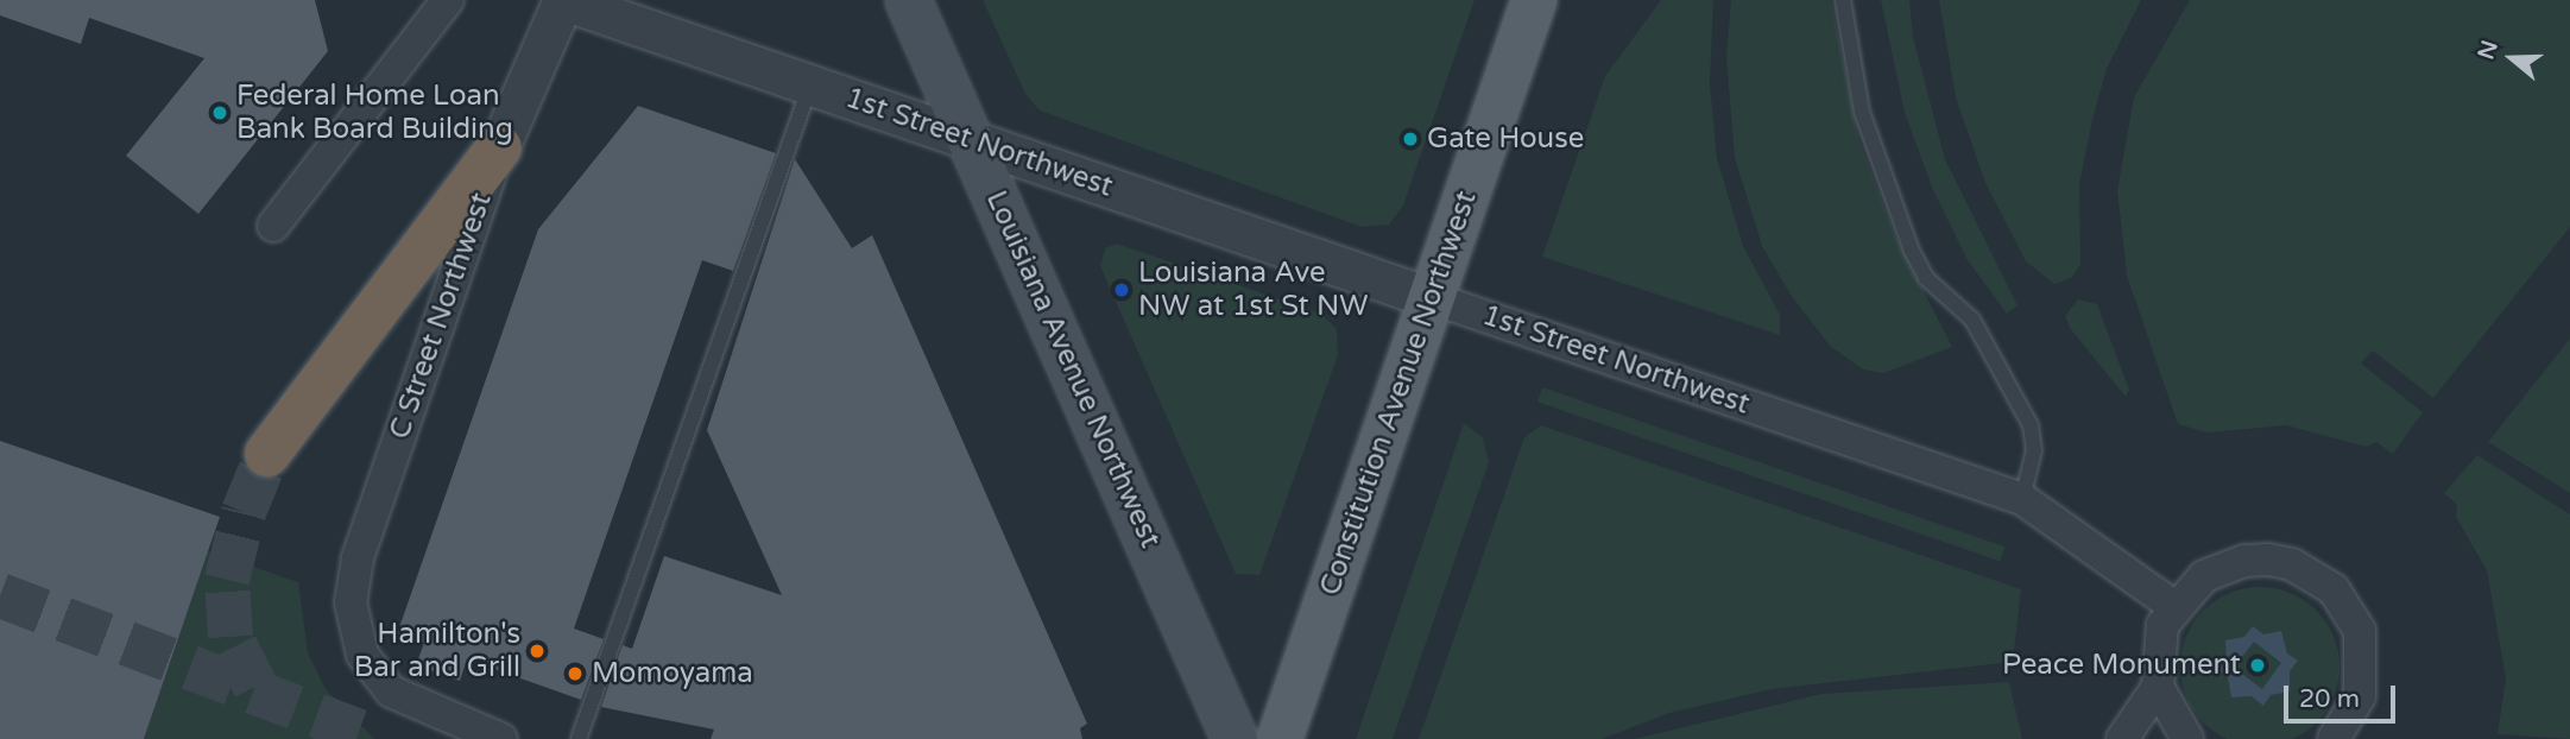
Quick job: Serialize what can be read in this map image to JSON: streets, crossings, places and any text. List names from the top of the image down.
{
  "streets": {
    "main road": ["Louisiana Avenue Northwest", "Constitution Avenue Northwest"],
    "street": ["1st Street Northwest", "C Street Northwest"]
  },
  "crossings": [
    ["1st Street Northwest", "C Street Northwest"],
    ["1st Street Northwest", "Louisiana Avenue Northwest"],
    ["1st Street Northwest", "Constitution Avenue Northwest"]
  ],
  "places": [
    "Federal Home Loan Bank Board Building",
    "Gate House",
    "Louisiana Ave NW at 1st St NW",
    "Hamilton's Bar and Grill",
    "Peace Monument",
    "Momoyama"
  ],
  "scale_bar": "20 m",
  "north": "left"
}
